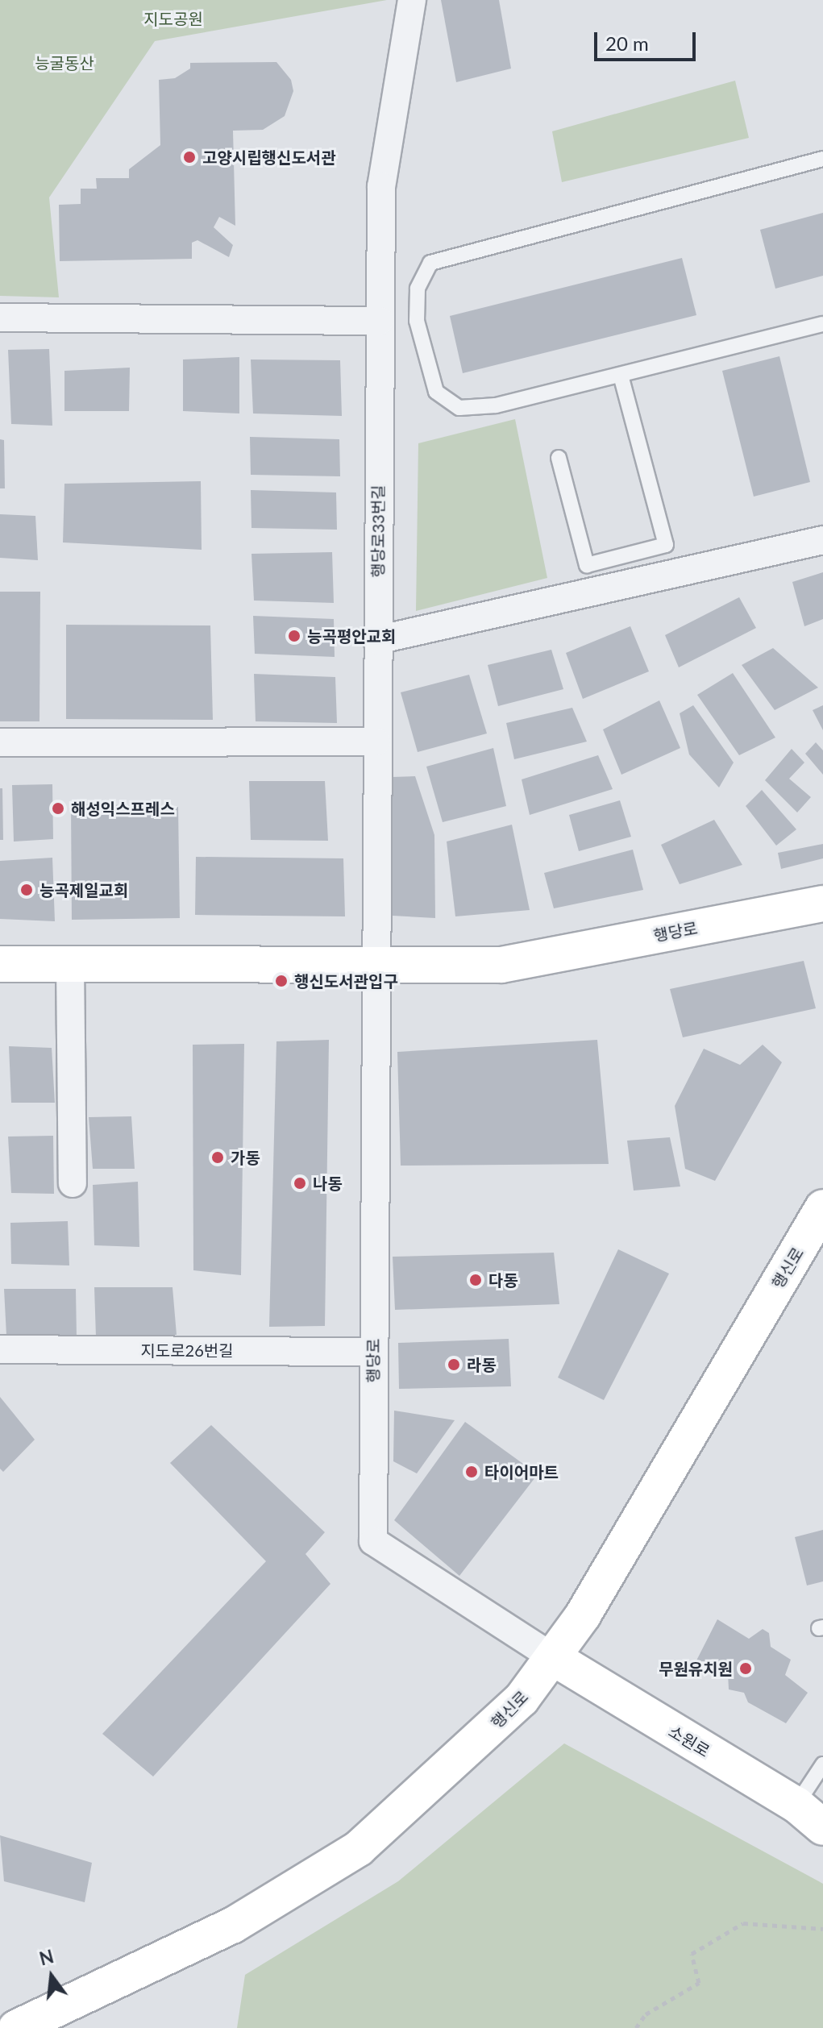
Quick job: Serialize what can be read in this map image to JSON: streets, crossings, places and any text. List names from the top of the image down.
{
  "streets": {
    "main road": ["행당로", "행신로", "소원로"],
    "street": ["행당로33번길", "지도로26번길"]
  },
  "crossings": [
    ["행당로33번길", "행당로"],
    ["행당로", "행신로"],
    ["행당로", "지도로26번길"],
    ["행당로", "소원로"],
    ["행신로", "소원로"]
  ],
  "parks": ["지도공원", "능굴동산"],
  "places": [
    "고양시립행신도서관",
    "능곡평안교회",
    "해성익스프레스",
    "능곡제일교회",
    "행신도서관입구",
    "가동",
    "나동",
    "다동",
    "라동",
    "타이어마트",
    "무원유치원"
  ],
  "scale_bar": "20 m",
  "north": "top"
}
